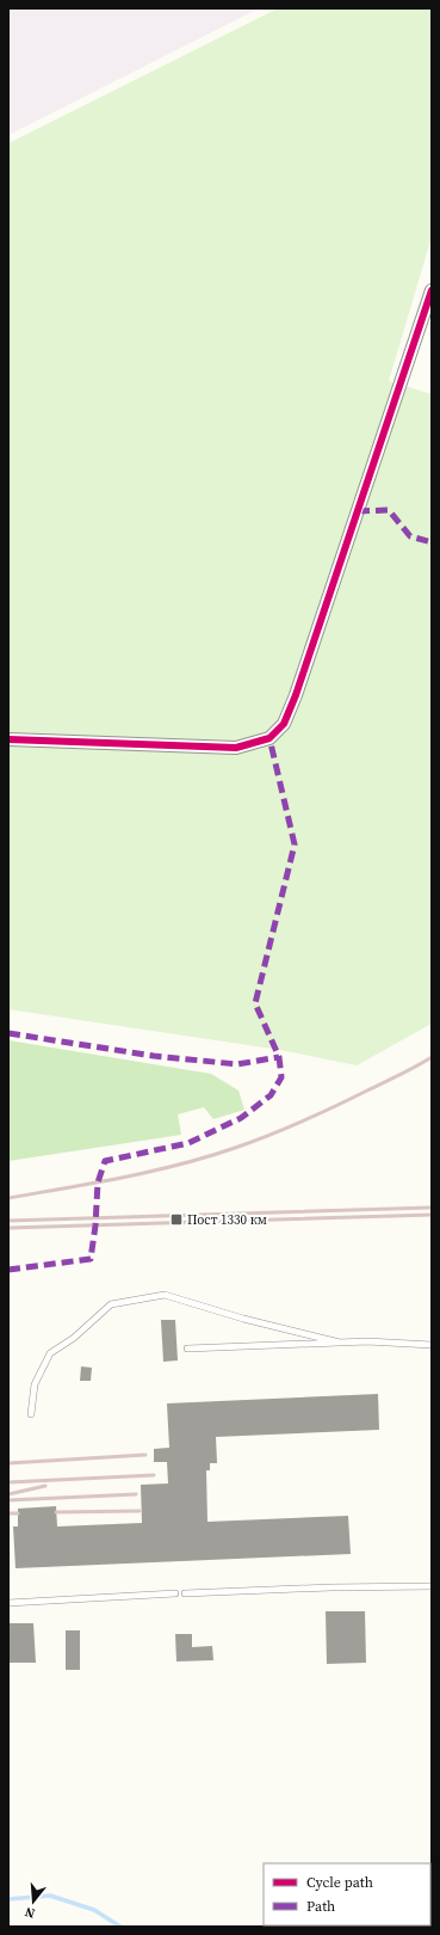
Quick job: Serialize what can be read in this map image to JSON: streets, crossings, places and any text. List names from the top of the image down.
{
  "places": {
    "transit": ["Пост 1330 км"]
  },
  "legend": ["Cycle path", "Path"],
  "north": "bottom"
}
